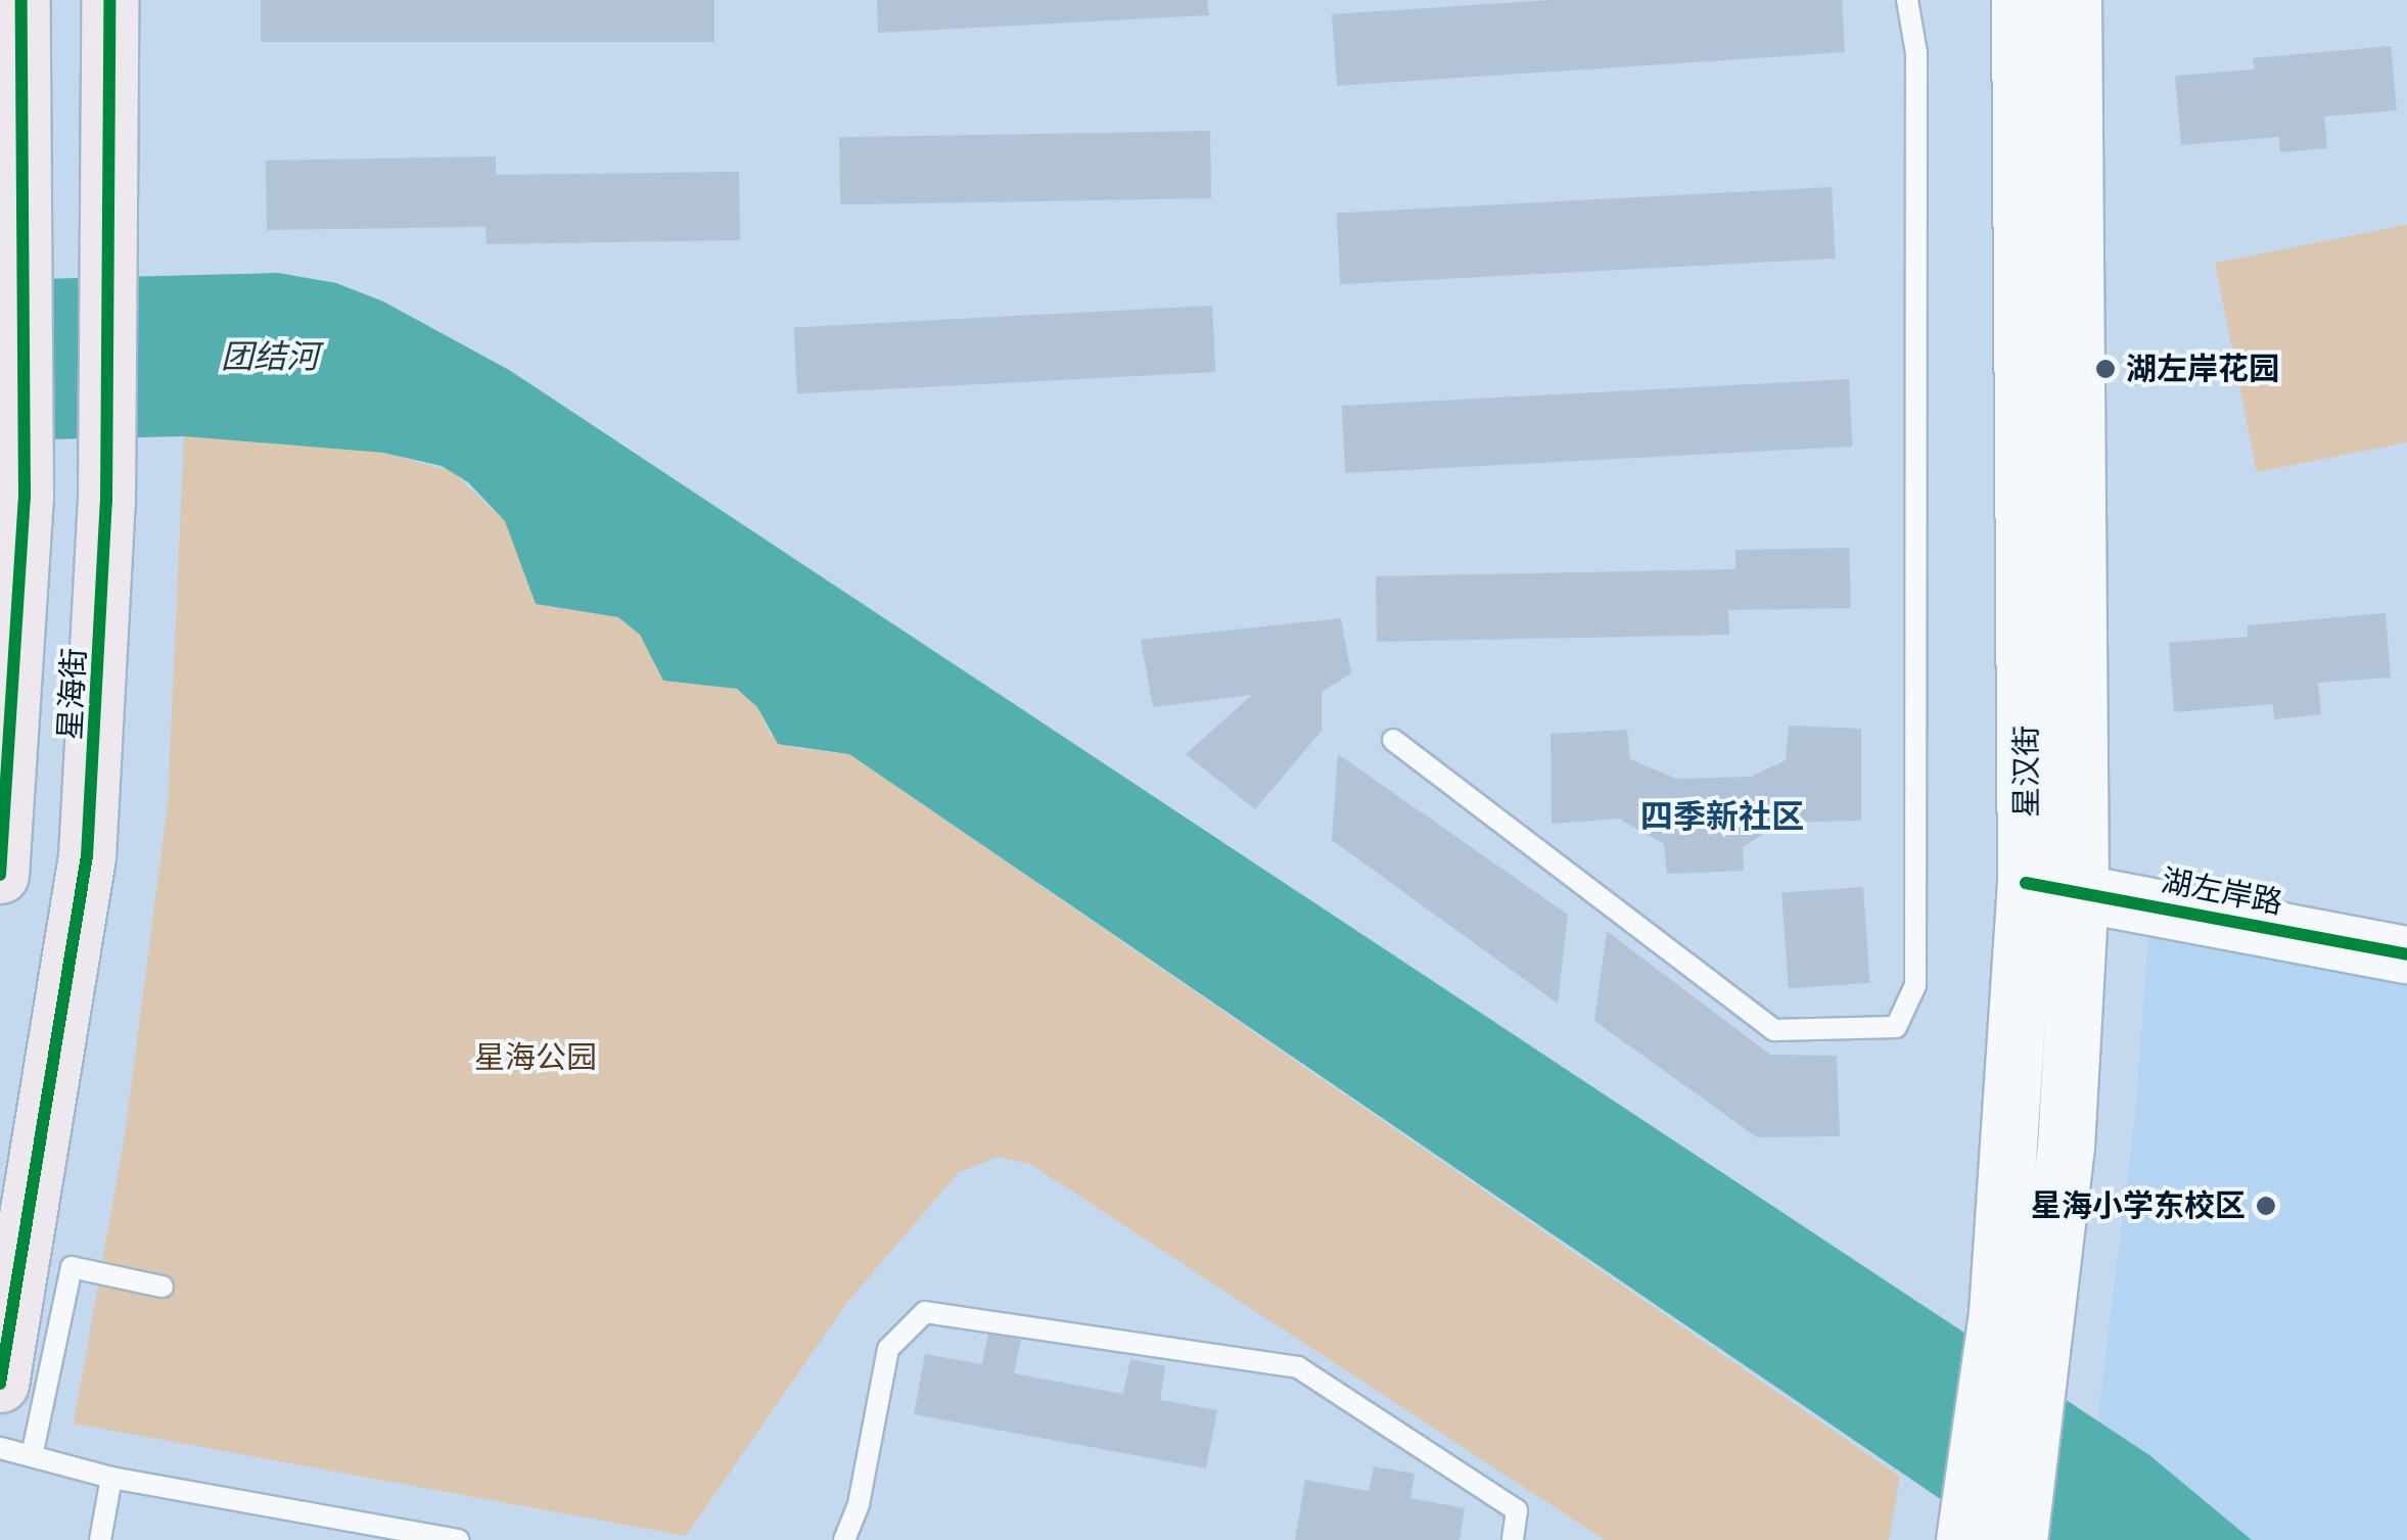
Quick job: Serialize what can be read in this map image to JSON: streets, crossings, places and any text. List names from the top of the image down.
{
  "streets": {
    "main road": ["星海街", "星汉街", "湖左岸路"]
  },
  "crossings": [
    ["星汉街", "湖左岸路"]
  ],
  "districts": ["四季新社区"],
  "water": ["团结河"],
  "parks": ["星海公园"],
  "places": ["湖左岸花园", "星海小学东校区"]
}
